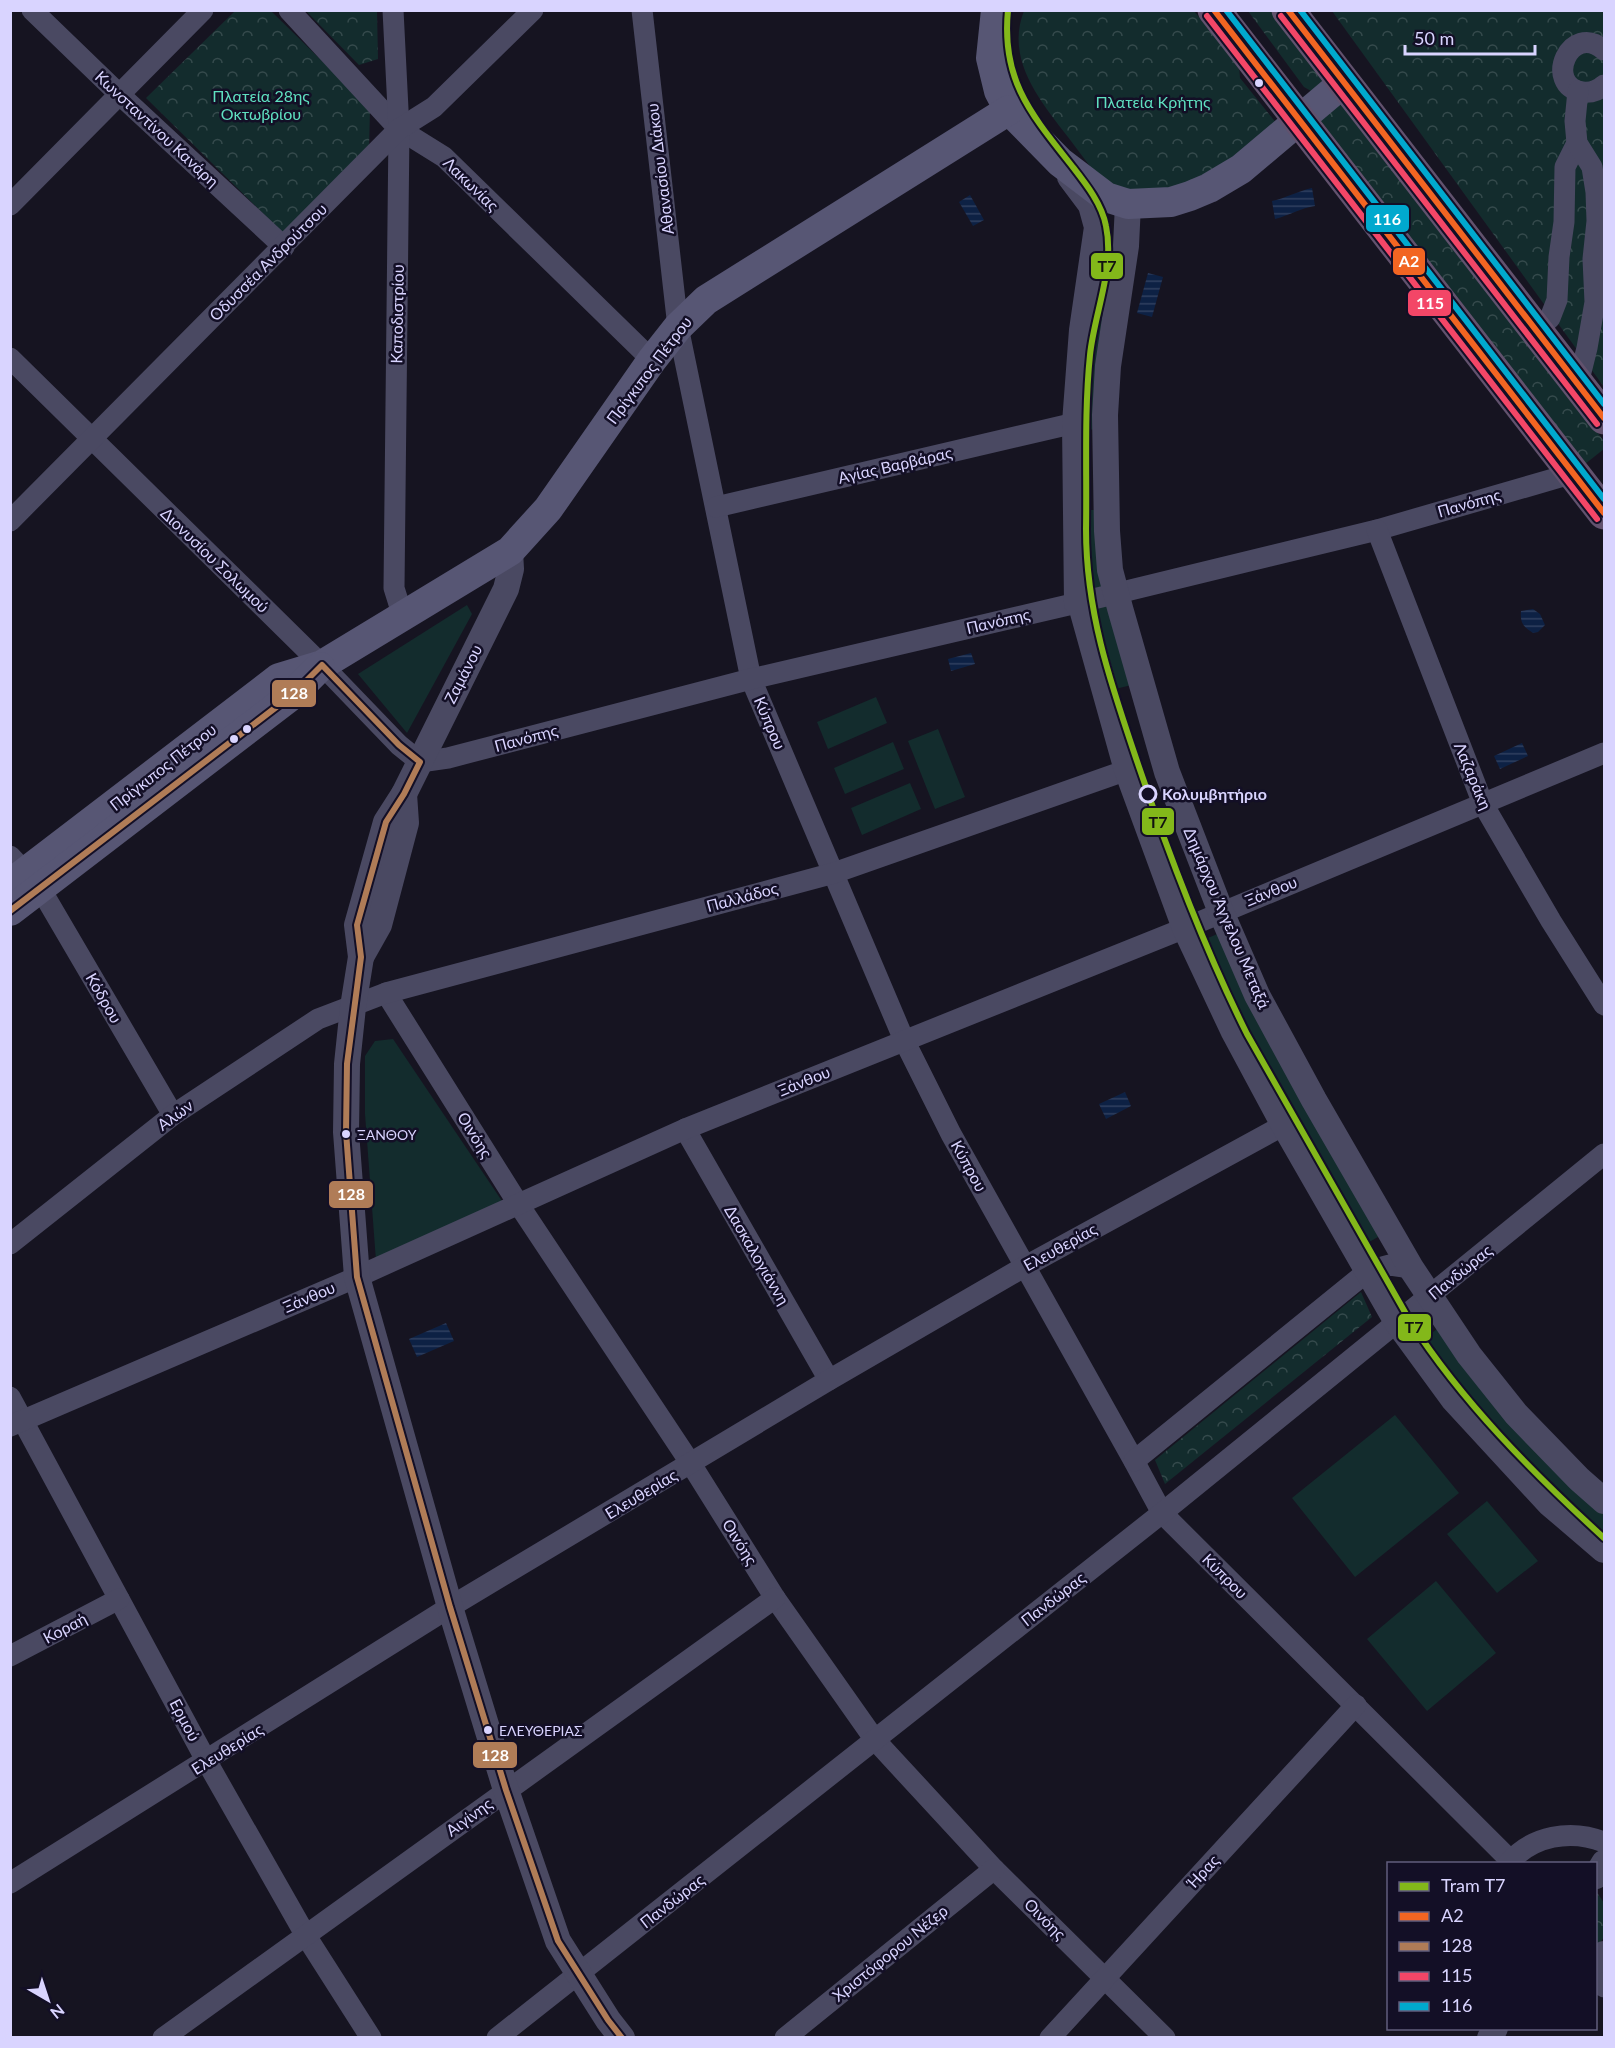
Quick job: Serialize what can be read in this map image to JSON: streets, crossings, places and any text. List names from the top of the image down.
{
  "streets": {
    "main road": ["Πρίγκιπος Πέτρου"],
    "street": [
      "Κωνσταντίνου Κανάρη",
      "Αθανασίου Διάκου",
      "Λακωνίας",
      "Οδυσσέα Ανδρούτσου",
      "Καποδιστρίου",
      "Αγίας Βαρβάρας",
      "Πανόπης",
      "Διονυσίου Σολωμού",
      "Ζαμάνου",
      "Κύπρου",
      "Λαζαράκη",
      "Ξάνθου",
      "Παλλάδος",
      "Δημάρχου Άγγελου Μεταξά",
      "Κόδρου",
      "Αλών",
      "Οινόης",
      "Ελευθερίας",
      "Δασκαλογιάννη",
      "Πανδώρας",
      "Κοραή",
      "Ερμού",
      "Αιγίνης",
      "Ήρας",
      "Χριστόφορου Νέζερ"
    ]
  },
  "crossings": [
    ["Κωνσταντίνου Κανάρη", "Οδυσσέα Ανδρούτσου"],
    ["Αθανασίου Διάκου", "Πρίγκιπος Πέτρου"],
    ["Αθανασίου Διάκου", "Κύπρου"],
    ["Λακωνίας", "Οδυσσέα Ανδρούτσου"],
    ["Λακωνίας", "Καποδιστρίου"],
    ["Λακωνίας", "Πρίγκιπος Πέτρου"],
    ["Οδυσσέα Ανδρούτσου", "Καποδιστρίου"],
    ["Οδυσσέα Ανδρούτσου", "Διονυσίου Σολωμού"],
    ["Καποδιστρίου", "Πρίγκιπος Πέτρου"],
    ["Πρίγκιπος Πέτρου", "Διονυσίου Σολωμού"],
    ["Πρίγκιπος Πέτρου", "Ζαμάνου"],
    ["Πρίγκιπος Πέτρου", "Κύπρου"],
    ["Πρίγκιπος Πέτρου", "Κόδρου"],
    ["Αγίας Βαρβάρας", "Κύπρου"],
    ["Πανόπης", "Διονυσίου Σολωμού"],
    ["Πανόπης", "Ζαμάνου"],
    ["Πανόπης", "Κύπρου"],
    ["Πανόπης", "Λαζαράκη"],
    ["Πανόπης", "Δημάρχου Άγγελου Μεταξά"],
    ["Διονυσίου Σολωμού", "Ζαμάνου"],
    ["Ζαμάνου", "Ξάνθου"],
    ["Ζαμάνου", "Παλλάδος"],
    ["Ζαμάνου", "Αλών"],
    ["Ζαμάνου", "Ελευθερίας"],
    ["Ζαμάνου", "Πανδώρας"],
    ["Ζαμάνου", "Αιγίνης"],
    ["Κύπρου", "Ξάνθου"],
    ["Κύπρου", "Παλλάδος"],
    ["Κύπρου", "Ελευθερίας"],
    ["Κύπρου", "Πανδώρας"],
    ["Κύπρου", "Ήρας"],
    ["Λαζαράκη", "Ξάνθου"],
    ["Ξάνθου", "Δημάρχου Άγγελου Μεταξά"],
    ["Ξάνθου", "Οινόης"],
    ["Ξάνθου", "Δασκαλογιάννη"],
    ["Ξάνθου", "Ερμού"],
    ["Παλλάδος", "Αλών"],
    ["Παλλάδος", "Οινόης"],
    ["Δημάρχου Άγγελου Μεταξά", "Πανδώρας"],
    ["Κόδρου", "Αλών"],
    ["Οινόης", "Ελευθερίας"],
    ["Οινόης", "Πανδώρας"],
    ["Οινόης", "Αιγίνης"],
    ["Οινόης", "Ήρας"],
    ["Οινόης", "Χριστόφορου Νέζερ"],
    ["Ελευθερίας", "Δασκαλογιάννη"],
    ["Ελευθερίας", "Ερμού"],
    ["Κοραή", "Ερμού"],
    ["Ερμού", "Αιγίνης"]
  ],
  "parks": ["Πλατεία 28ης Οκτωβρίου", "Πλατεία Κρήτης"],
  "places": ["Κολυμβητήριο", "ΞΑΝΘΟΥ", "ΕΛΕΥΘΕΡΙΑΣ"],
  "lines": [
    "tram line Τ7",
    "transit line Α2",
    "transit line 116",
    "transit line 115",
    "transit line 128"
  ],
  "legend": [
    "Tram Τ7",
    "Α2",
    "128",
    "115",
    "116"
  ],
  "scale_bar": "50 m",
  "north": "bottom right"
}
